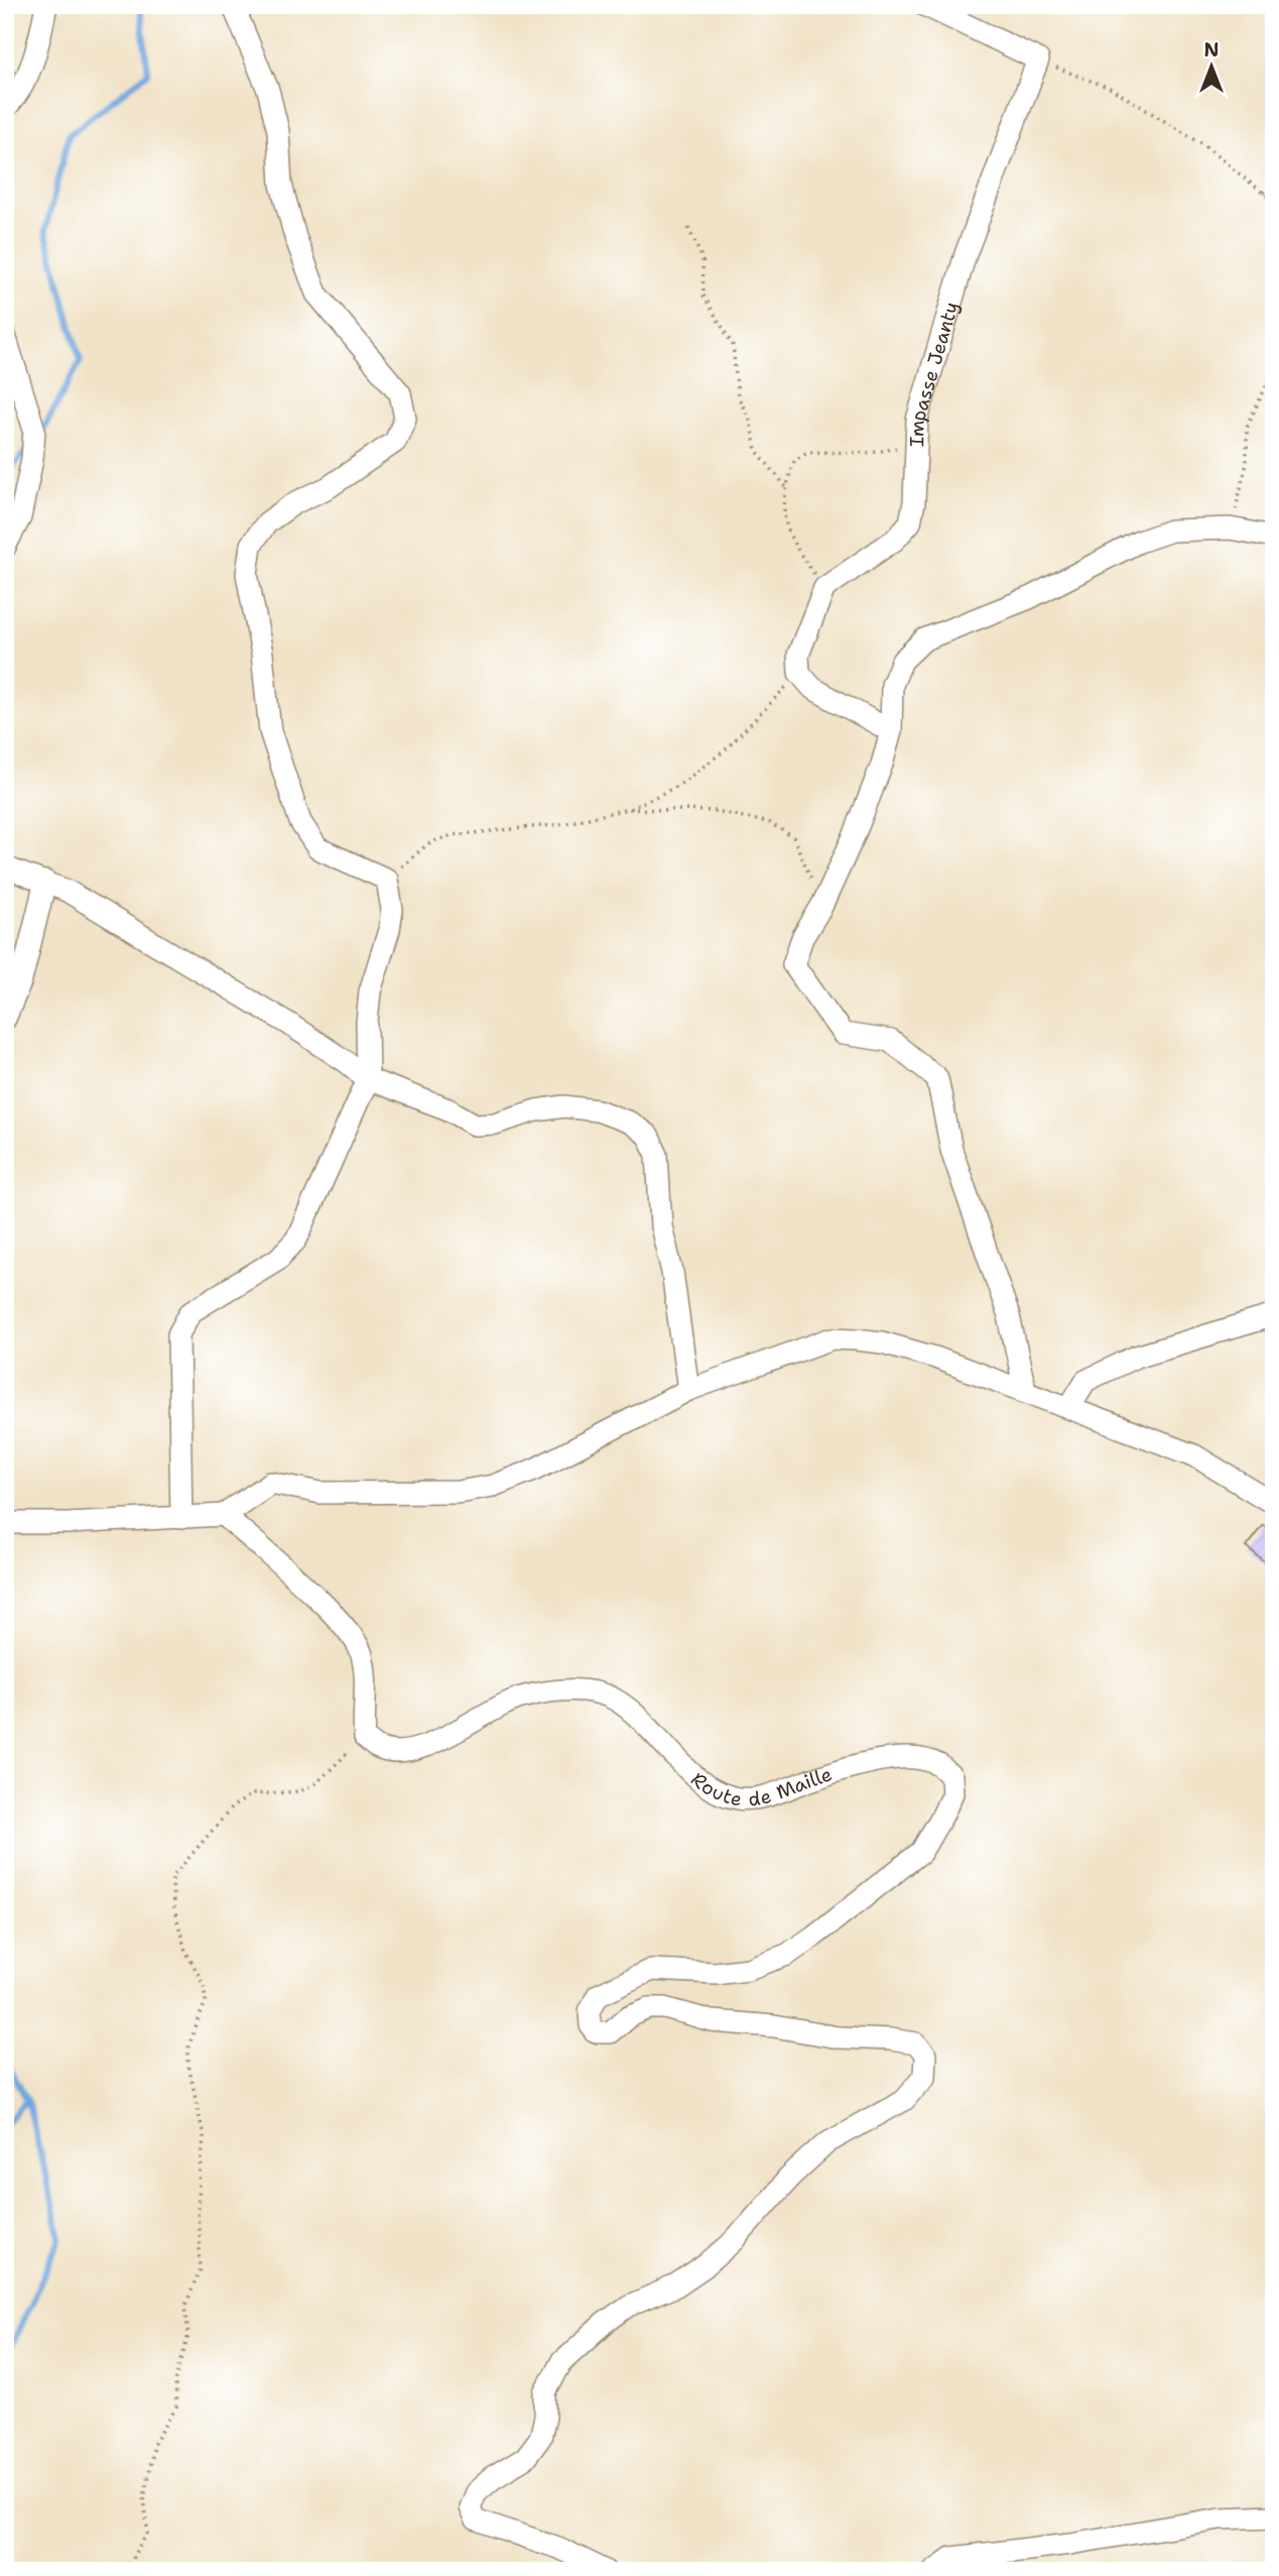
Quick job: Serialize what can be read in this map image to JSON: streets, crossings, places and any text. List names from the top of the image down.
{
  "streets": {
    "street": ["Impasse Jeanty", "Route de Maille"]
  },
  "north": "top"
}
